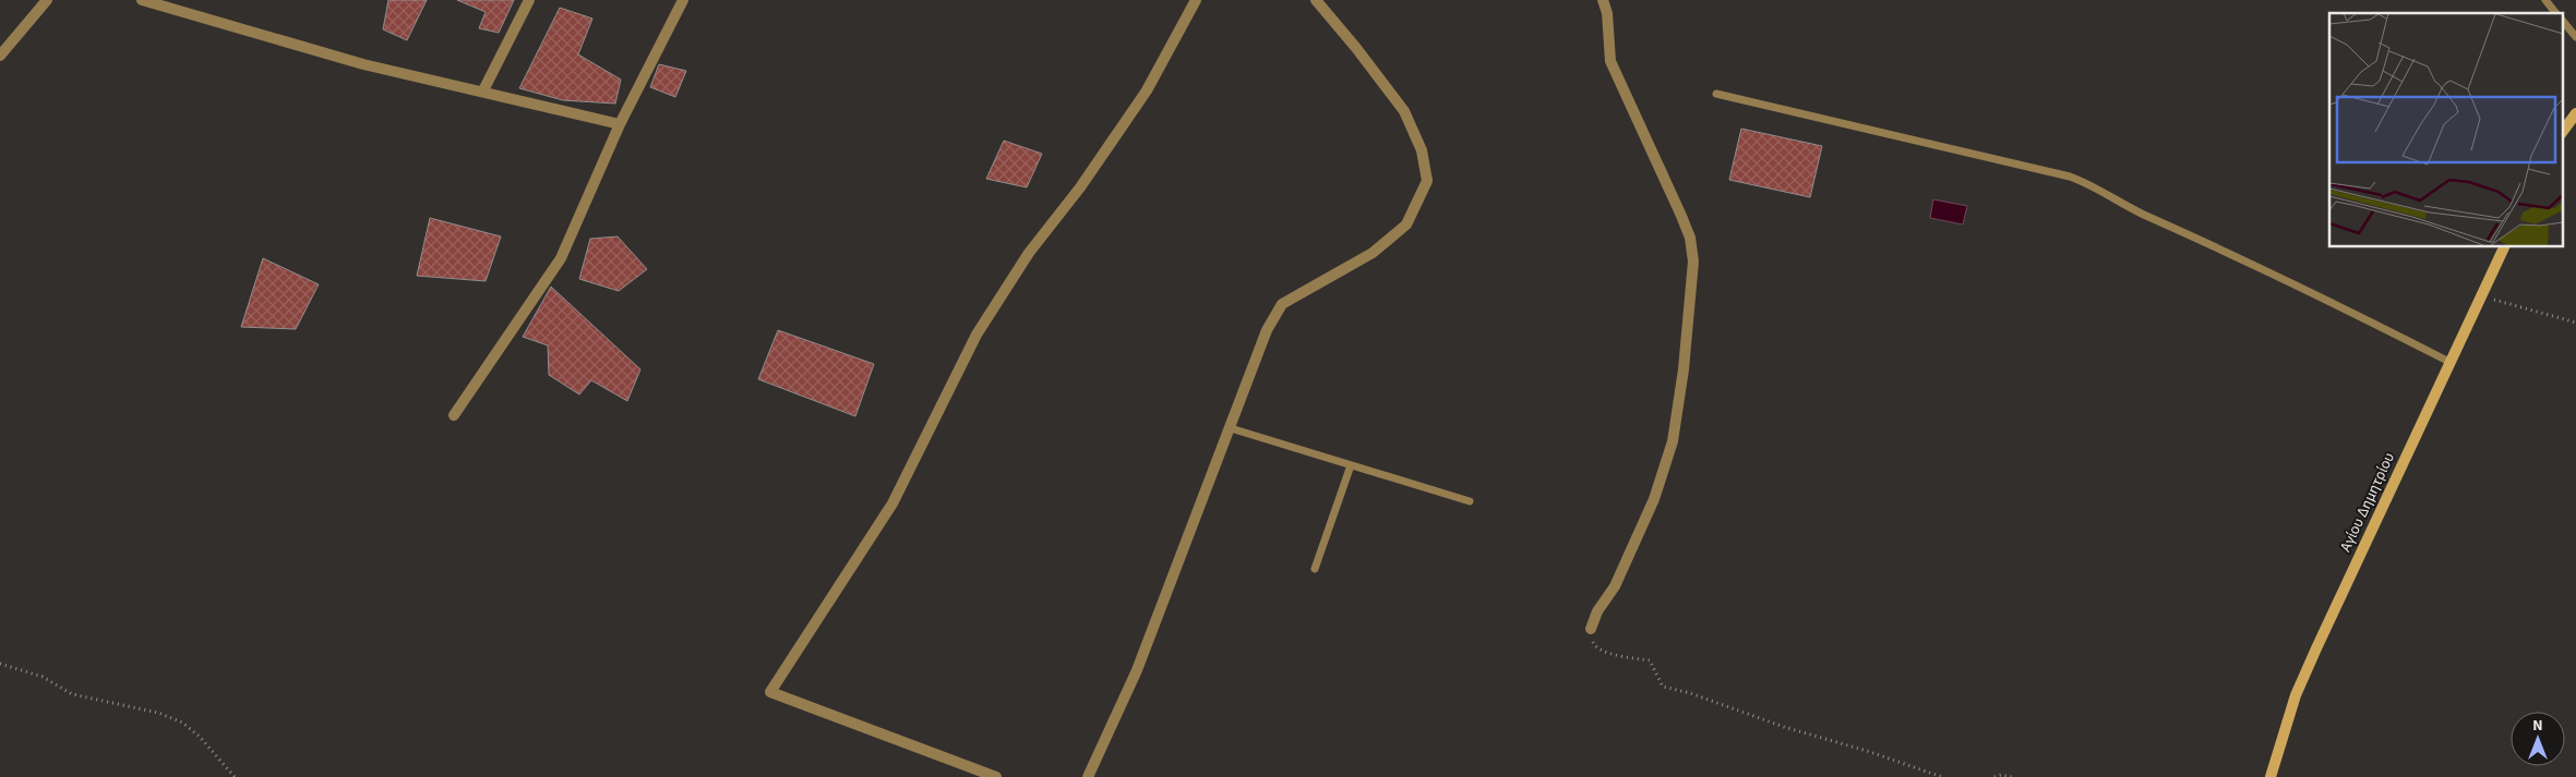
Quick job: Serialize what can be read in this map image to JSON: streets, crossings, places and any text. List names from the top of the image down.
{
  "streets": {
    "main road": ["Αγίου Δημητρίου"]
  },
  "north": "top"
}
